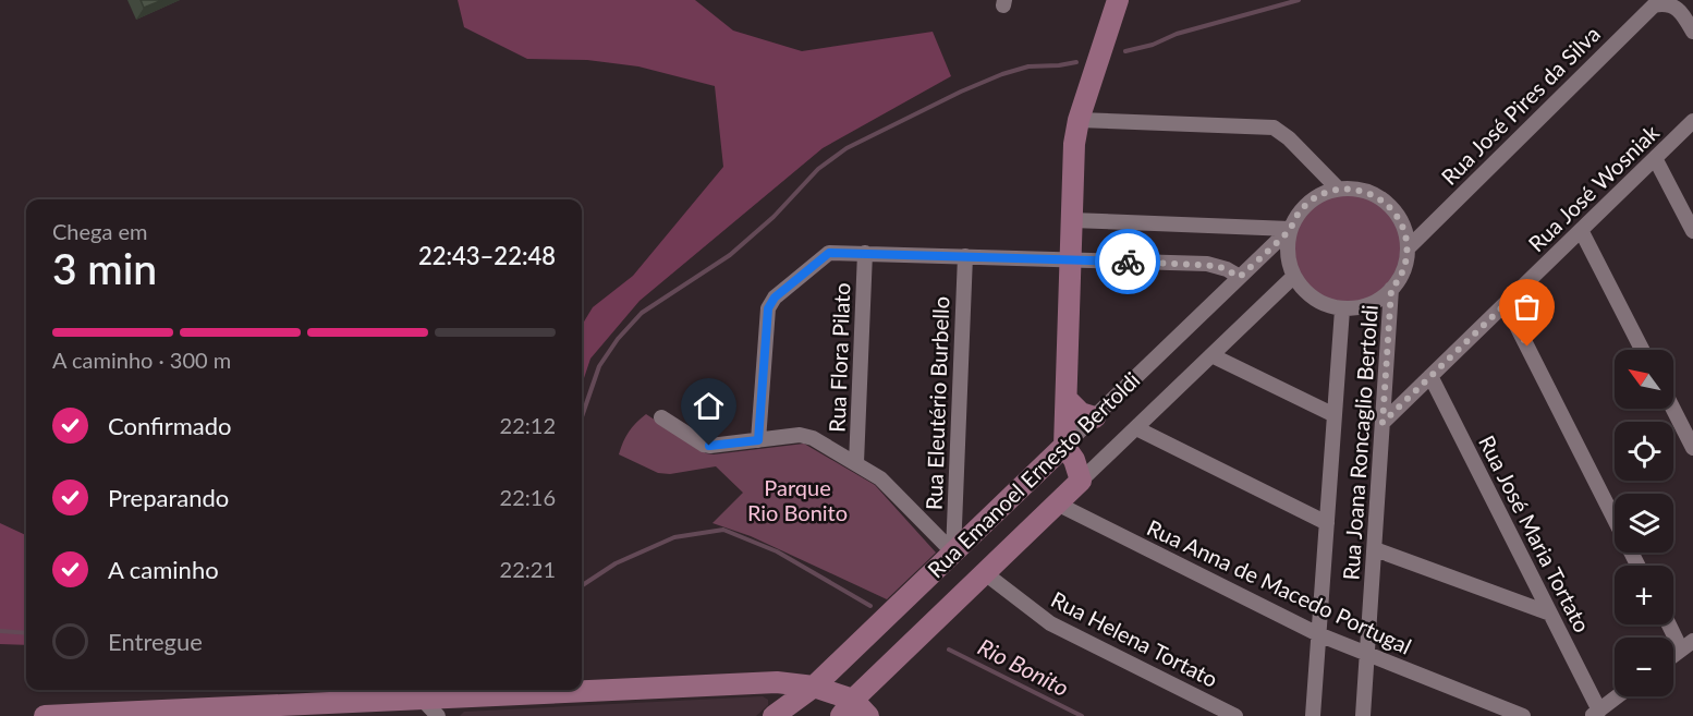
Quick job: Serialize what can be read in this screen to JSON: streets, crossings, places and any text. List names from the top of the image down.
{
  "streets": {
    "main road": ["Rua Emanoel Ernesto Bertoldi"],
    "street": [
      "Rua José Pires da Silva",
      "Rua José Wosniak",
      "Rua Flora Pilato",
      "Rua Eleutério Burbello",
      "Rua Joana Roncaglio Bertoldi",
      "Rua José Maria Tortato",
      "Rua Anna de Macedo Portugal",
      "Rua Helena Tortato"
    ]
  },
  "crossings": [
    ["Rua José Pires da Silva", "Rua Joana Roncaglio Bertoldi"],
    ["Rua José Pires da Silva", "Rua Emanoel Ernesto Bertoldi"],
    ["Rua José Wosniak", "Rua Joana Roncaglio Bertoldi"],
    ["Rua José Wosniak", "Rua José Maria Tortato"],
    ["Rua Eleutério Burbello", "Rua Emanoel Ernesto Bertoldi"],
    ["Rua Joana Roncaglio Bertoldi", "Rua Emanoel Ernesto Bertoldi"],
    ["Rua Joana Roncaglio Bertoldi", "Rua Anna de Macedo Portugal"],
    ["Rua Emanoel Ernesto Bertoldi", "Rua Anna de Macedo Portugal"],
    ["Rua Emanoel Ernesto Bertoldi", "Rua Helena Tortato"]
  ],
  "water": ["Rio Bonito"],
  "parks": ["Parque Rio Bonito"],
  "north": "top left",
  "page": {
    "heading": ["3 min", "Chega em", "22:43–22:48"],
    "bar": "A caminho · 300 m",
    "map_buttons": ["+", "−"],
    "list": [
      ["Confirmado", "22:12"],
      ["Preparando", "22:16"],
      ["A caminho", "22:21"],
      "Entregue"
    ]
  }
}
